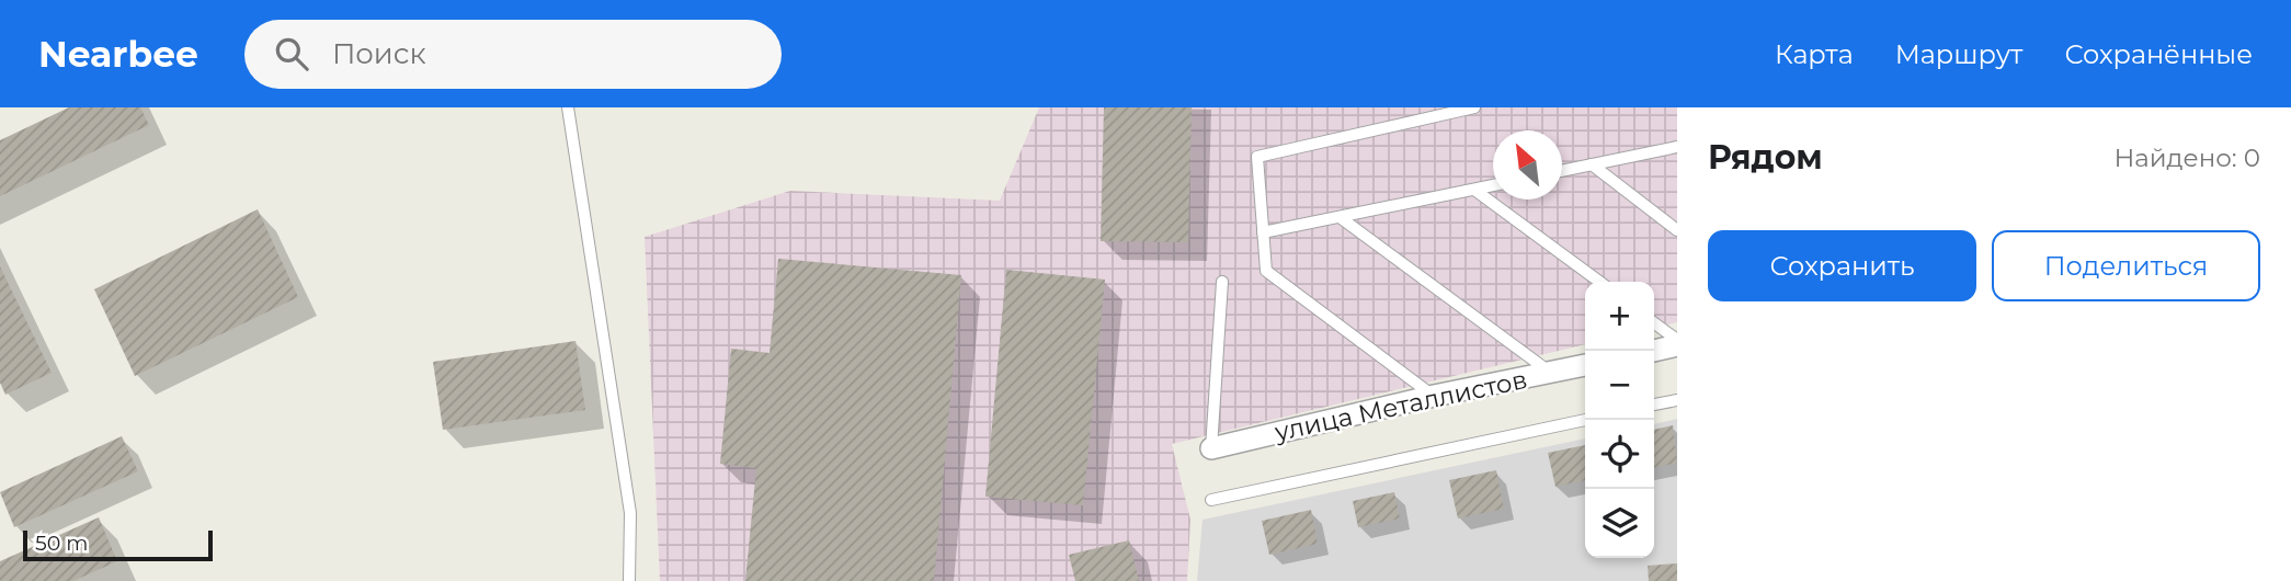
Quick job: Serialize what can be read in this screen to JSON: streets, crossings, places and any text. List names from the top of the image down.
{
  "streets": {
    "street": ["улица Металлистов"]
  },
  "scale_bar": "50 m",
  "north": "top left",
  "page": {
    "header": "Nearbee",
    "search": "Поиск",
    "nav": ["Карта", "Маршрут", "Сохранённые"],
    "heading": ["Рядом", "Найдено: 0"],
    "buttons": ["Сохранить", "Поделиться"],
    "map_buttons": ["+", "−"],
    "scale": "50 m"
  }
}
